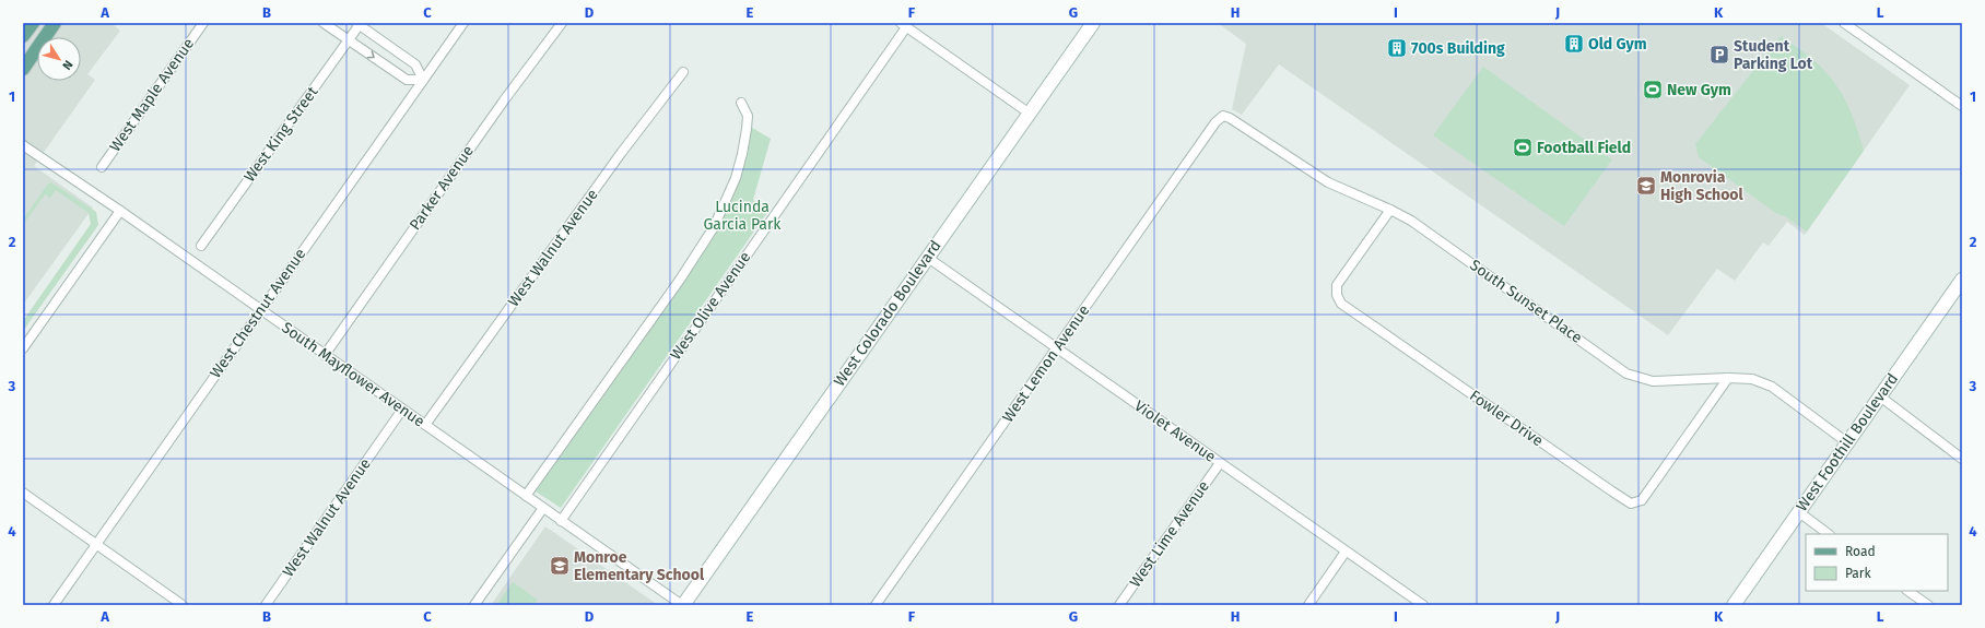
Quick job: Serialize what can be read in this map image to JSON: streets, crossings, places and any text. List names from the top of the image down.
{
  "streets": {
    "street": [
      "West Maple Avenue",
      "West King Street",
      "Parker Avenue",
      "West Walnut Avenue",
      "South Sunset Place",
      "West Olive Avenue",
      "West Chestnut Avenue",
      "West Colorado Boulevard",
      "West Lemon Avenue",
      "South Mayflower Avenue",
      "Fowler Drive",
      "Violet Avenue",
      "West Foothill Boulevard",
      "West Lime Avenue"
    ]
  },
  "crossings": [
    ["Parker Avenue", "South Mayflower Avenue"],
    ["West Walnut Avenue", "South Mayflower Avenue"],
    ["South Sunset Place", "West Lemon Avenue"],
    ["South Sunset Place", "Fowler Drive"],
    ["South Sunset Place", "West Foothill Boulevard"],
    ["West Olive Avenue", "South Mayflower Avenue"],
    ["West Chestnut Avenue", "South Mayflower Avenue"],
    ["West Colorado Boulevard", "South Mayflower Avenue"],
    ["West Colorado Boulevard", "Violet Avenue"],
    ["West Lemon Avenue", "Violet Avenue"],
    ["Violet Avenue", "West Lime Avenue"]
  ],
  "parks": ["Lucinda Garcia Park"],
  "places": {
    "building": ["Old Gym", "700s Building"],
    "parking": ["Student Parking Lot"],
    "sports": ["New Gym", "Football Field"],
    "school or university": ["Monrovia High School", "Monroe Elementary School"]
  },
  "legend": ["Road", "Park"],
  "north": "bottom right",
  "grid": {
    "columns": [
      "A",
      "B",
      "C",
      "D",
      "E",
      "F",
      "G",
      "H",
      "I",
      "J",
      "K",
      "L"
    ],
    "rows": [
      "1",
      "2",
      "3",
      "4"
    ]
  }
}
